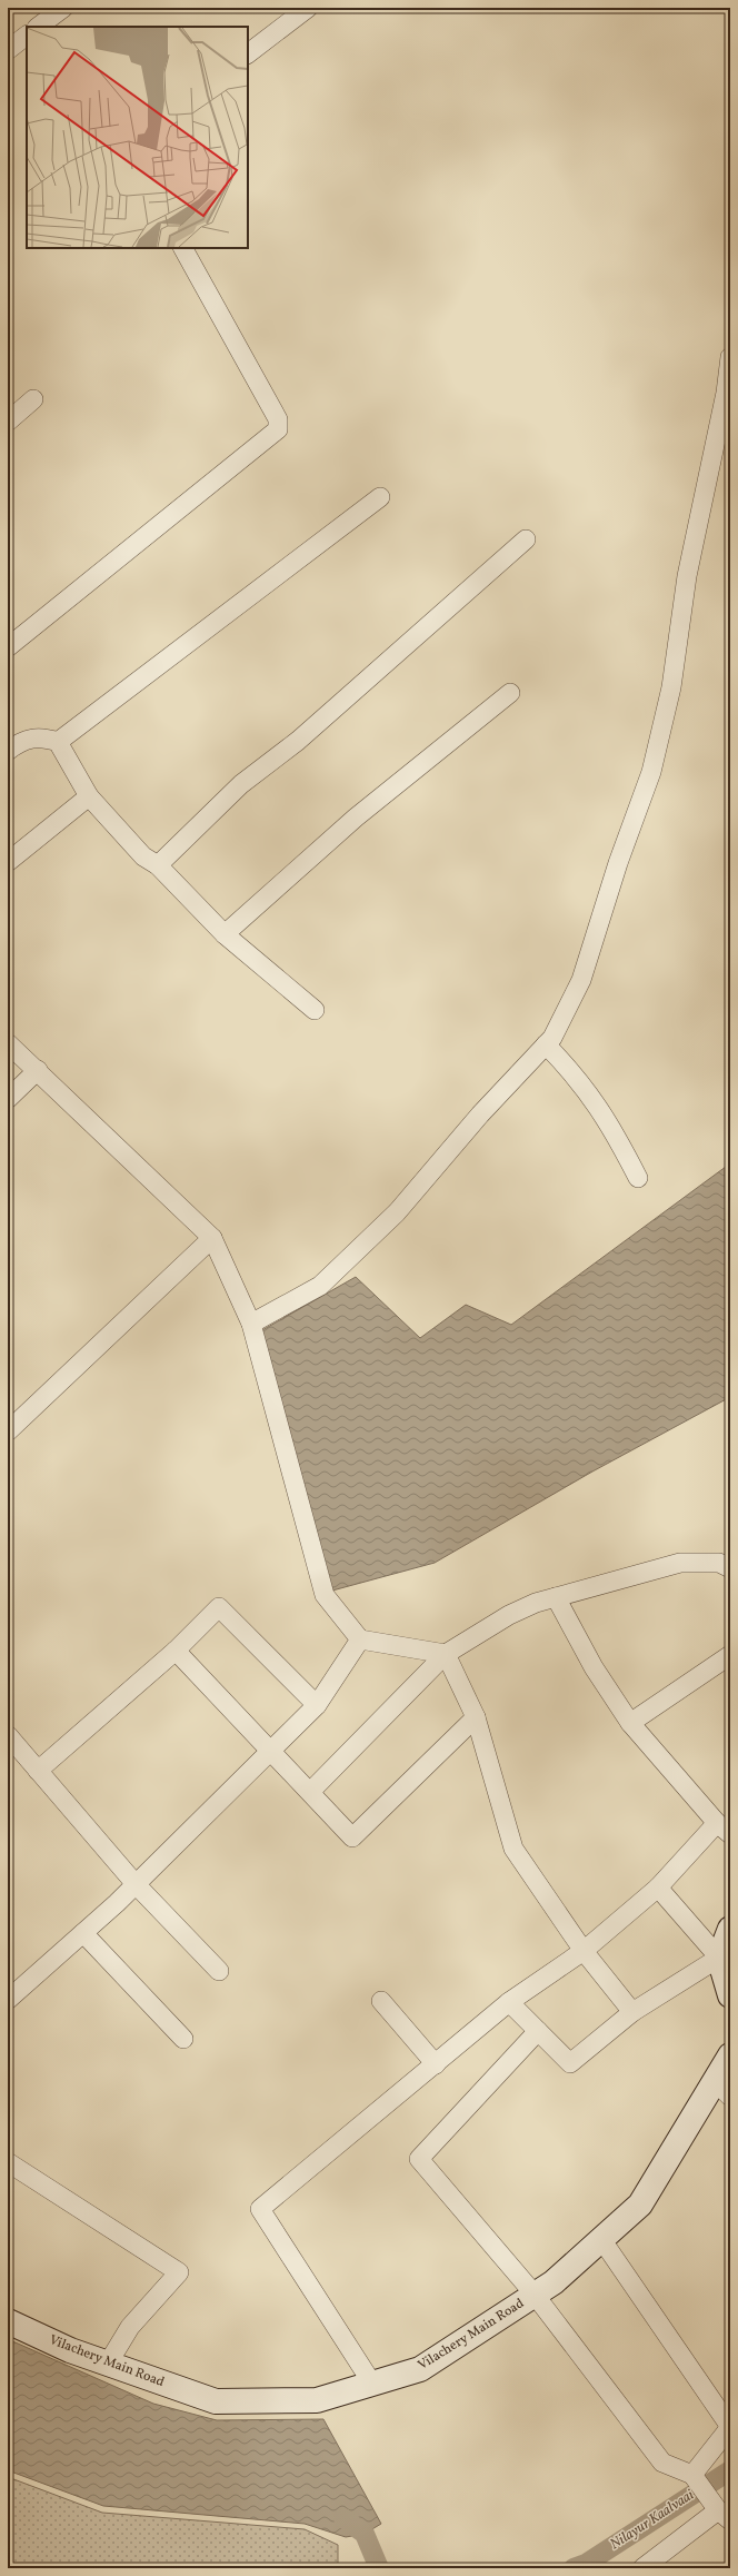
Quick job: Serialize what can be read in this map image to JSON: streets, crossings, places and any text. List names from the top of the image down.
{
  "streets": {
    "main road": ["Vilachery Main Road"]
  },
  "water": ["Nilayur Kaalvaai"]
}
